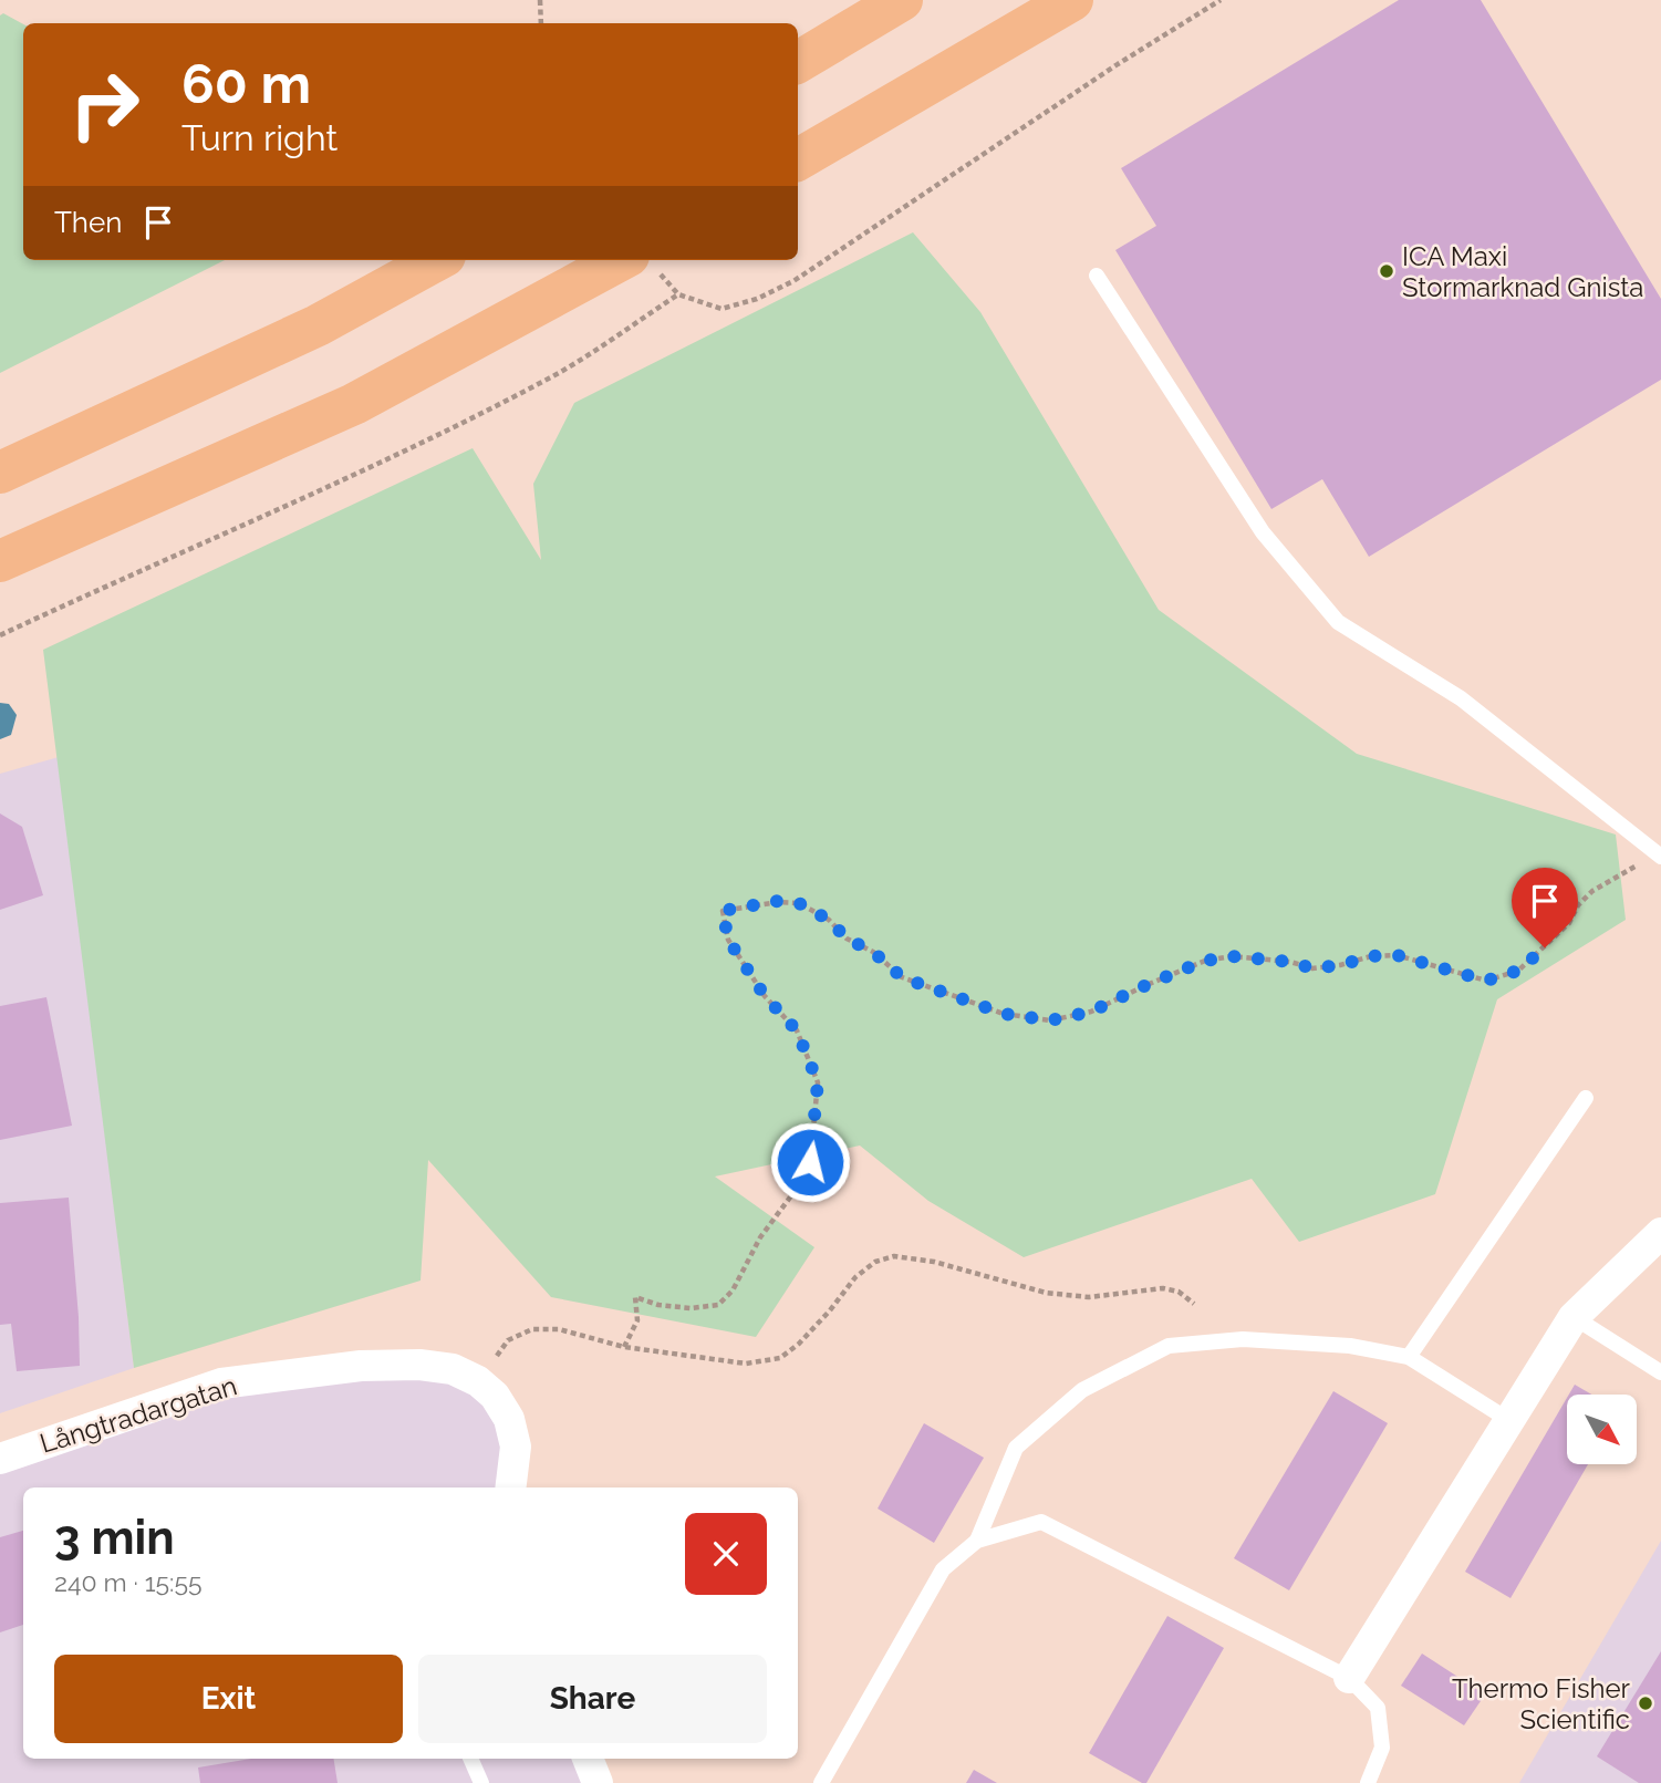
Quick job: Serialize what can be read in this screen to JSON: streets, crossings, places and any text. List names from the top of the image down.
{
  "streets": {
    "street": ["Långtradargatan"]
  },
  "places": ["ICA Maxi Stormarknad Gnista", "Thermo Fisher Scientific"],
  "north": "bottom right",
  "page": {
    "turn": ["60 m", "Turn right"],
    "then": "Then",
    "heading": ["3 min", "240 m · 15:55"],
    "buttons": ["Exit", "Share"]
  }
}
